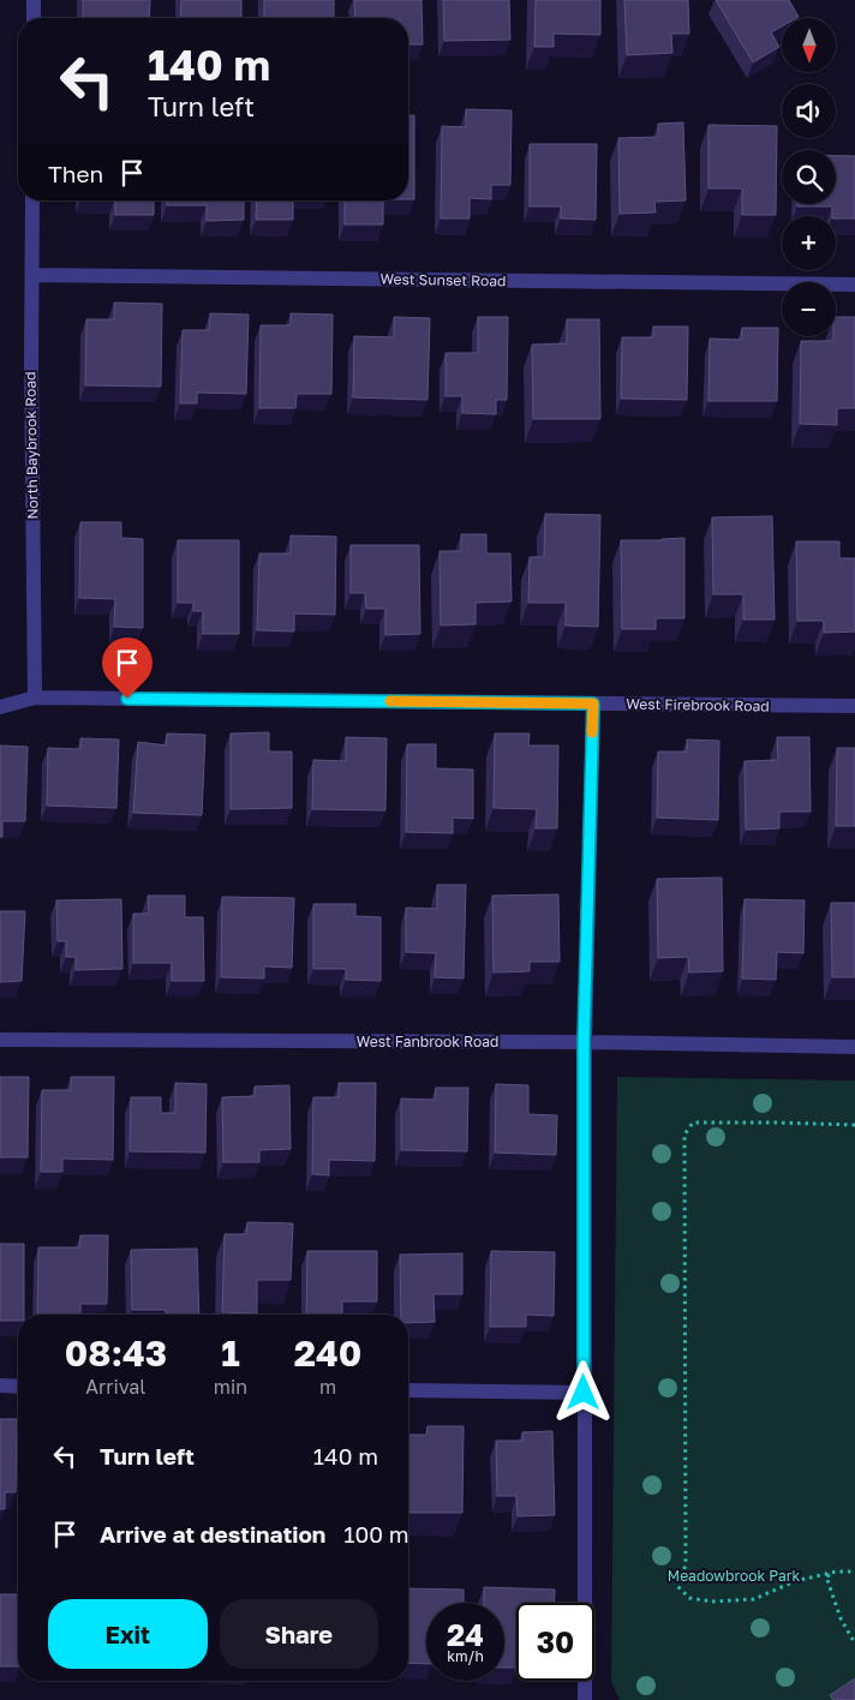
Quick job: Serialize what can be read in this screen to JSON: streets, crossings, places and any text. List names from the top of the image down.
{
  "streets": {
    "street": [
      "West Sunset Road",
      "North Baybrook Road",
      "West Firebrook Road",
      "West Fanbrook Road"
    ]
  },
  "crossings": [
    ["West Sunset Road", "North Baybrook Road"],
    ["North Baybrook Road", "West Firebrook Road"]
  ],
  "parks": ["Meadowbrook Park"],
  "north": "bottom",
  "page": {
    "map_buttons": ["+", "−"],
    "turn": ["140 m", "Turn left"],
    "then": "Then",
    "eta": [
      "08:43",
      "Arrival",
      "1",
      "min",
      "240",
      "m"
    ],
    "list": [
      {
        "name": "Turn left",
        "value": "140 m"
      },
      {
        "name": "Arrive at destination",
        "value": "100 m"
      }
    ],
    "buttons": ["Exit", "Share"],
    "speed": "24 km/h",
    "limit": "30"
  }
}
